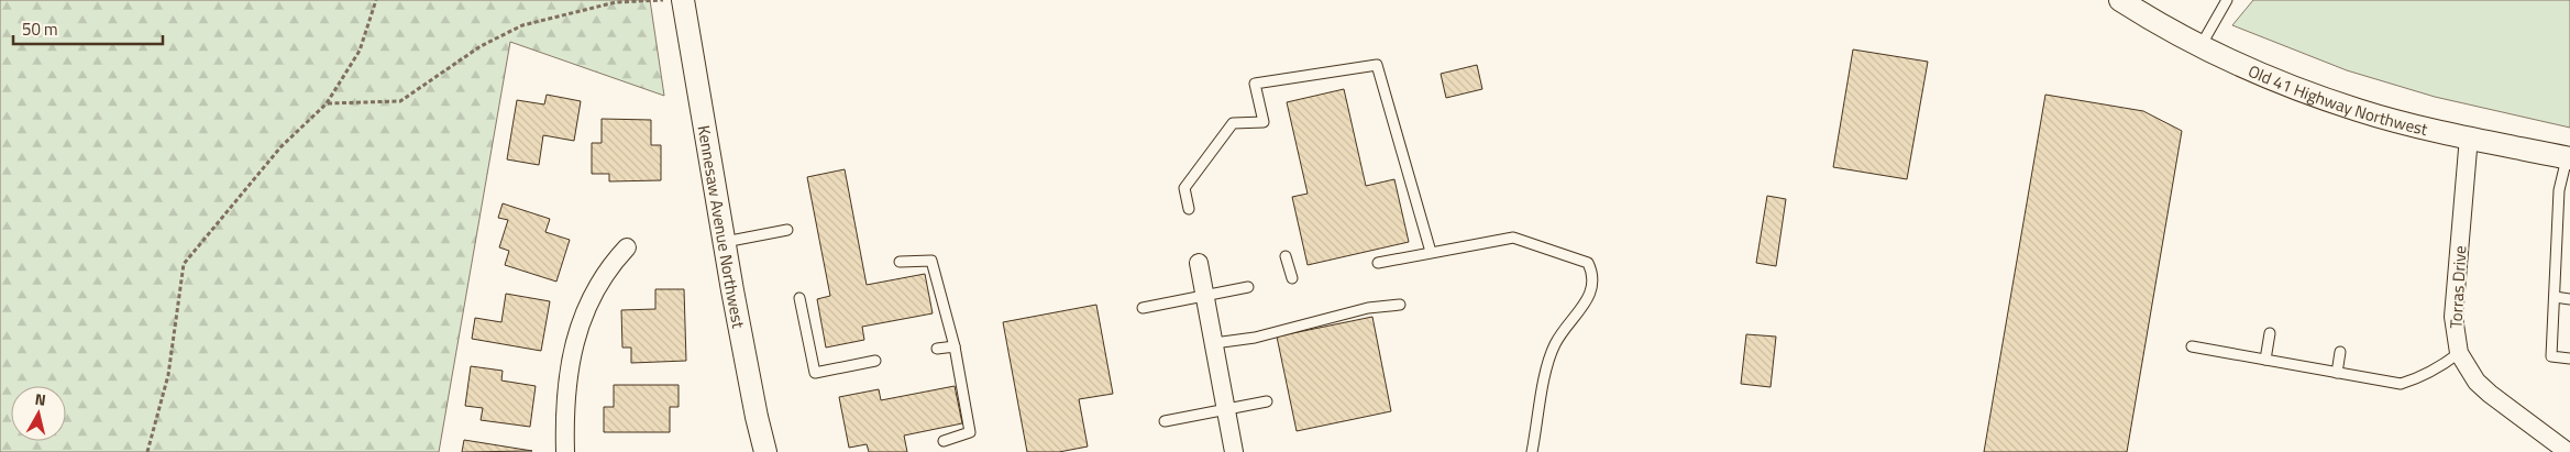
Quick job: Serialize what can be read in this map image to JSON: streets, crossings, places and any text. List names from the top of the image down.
{
  "streets": {
    "street": ["Old 41 Highway Northwest", "Kennesaw Avenue Northwest", "Torras Drive"]
  },
  "crossings": [
    ["Old 41 Highway Northwest", "Torras Drive"]
  ],
  "scale_bar": "50 m",
  "north": "top"
}
